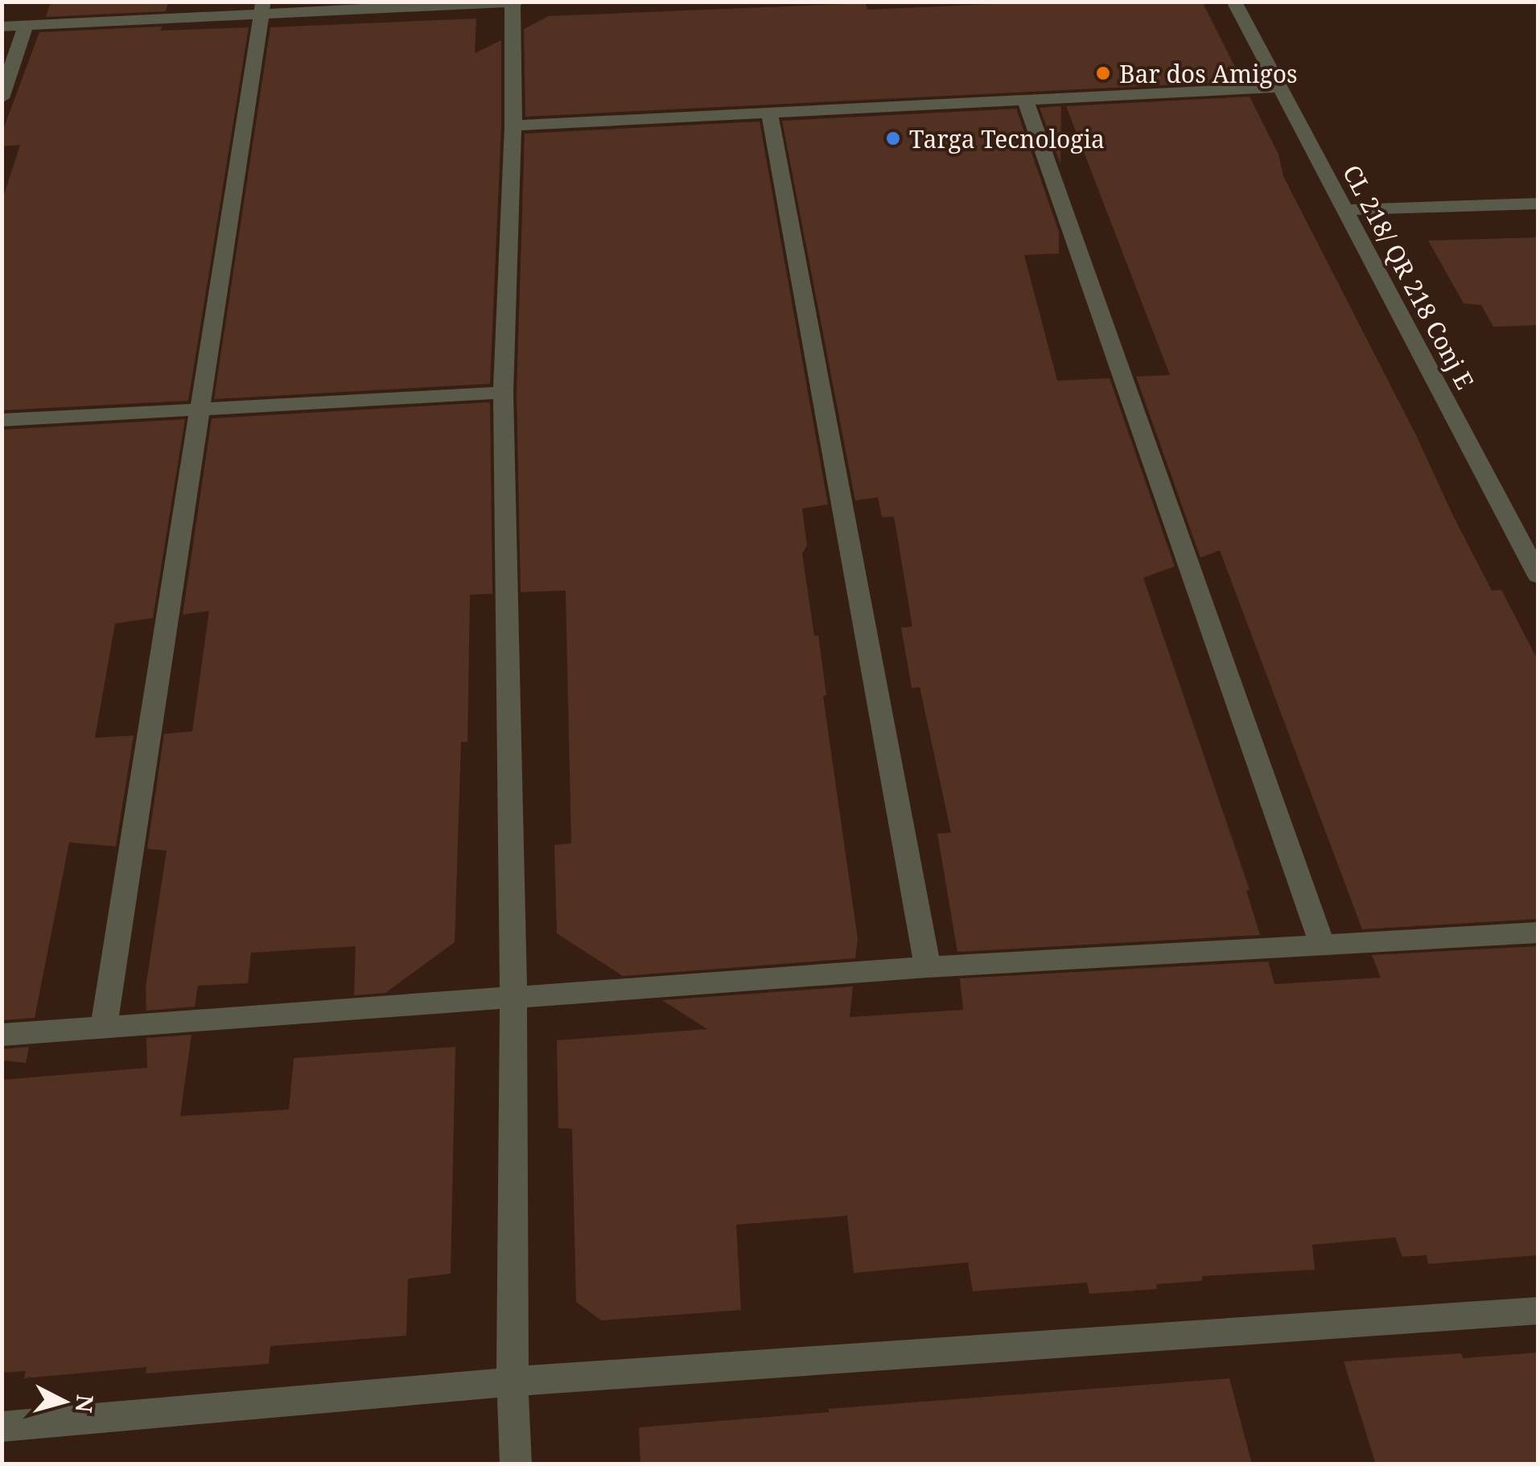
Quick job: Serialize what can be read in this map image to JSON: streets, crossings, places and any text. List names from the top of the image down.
{
  "streets": {
    "street": ["CL 218/ QR 218 Conj E"]
  },
  "places": ["Bar dos Amigos", "Targa Tecnologia"],
  "north": "right"
}
